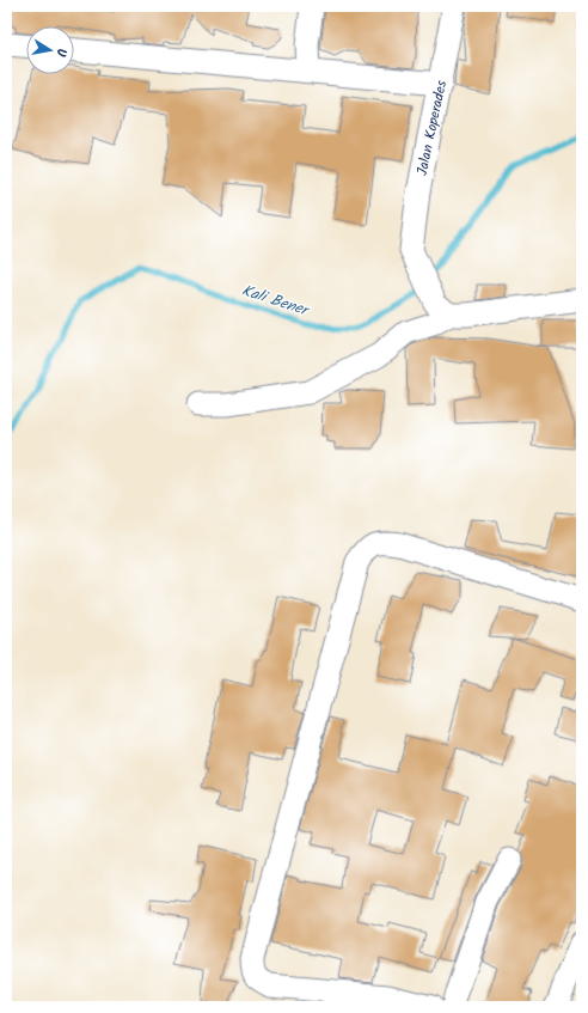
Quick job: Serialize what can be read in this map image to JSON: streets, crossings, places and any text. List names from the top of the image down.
{
  "streets": {
    "street": ["Jalan Koperades"]
  },
  "water": ["Kali Bener"],
  "north": "right"
}
